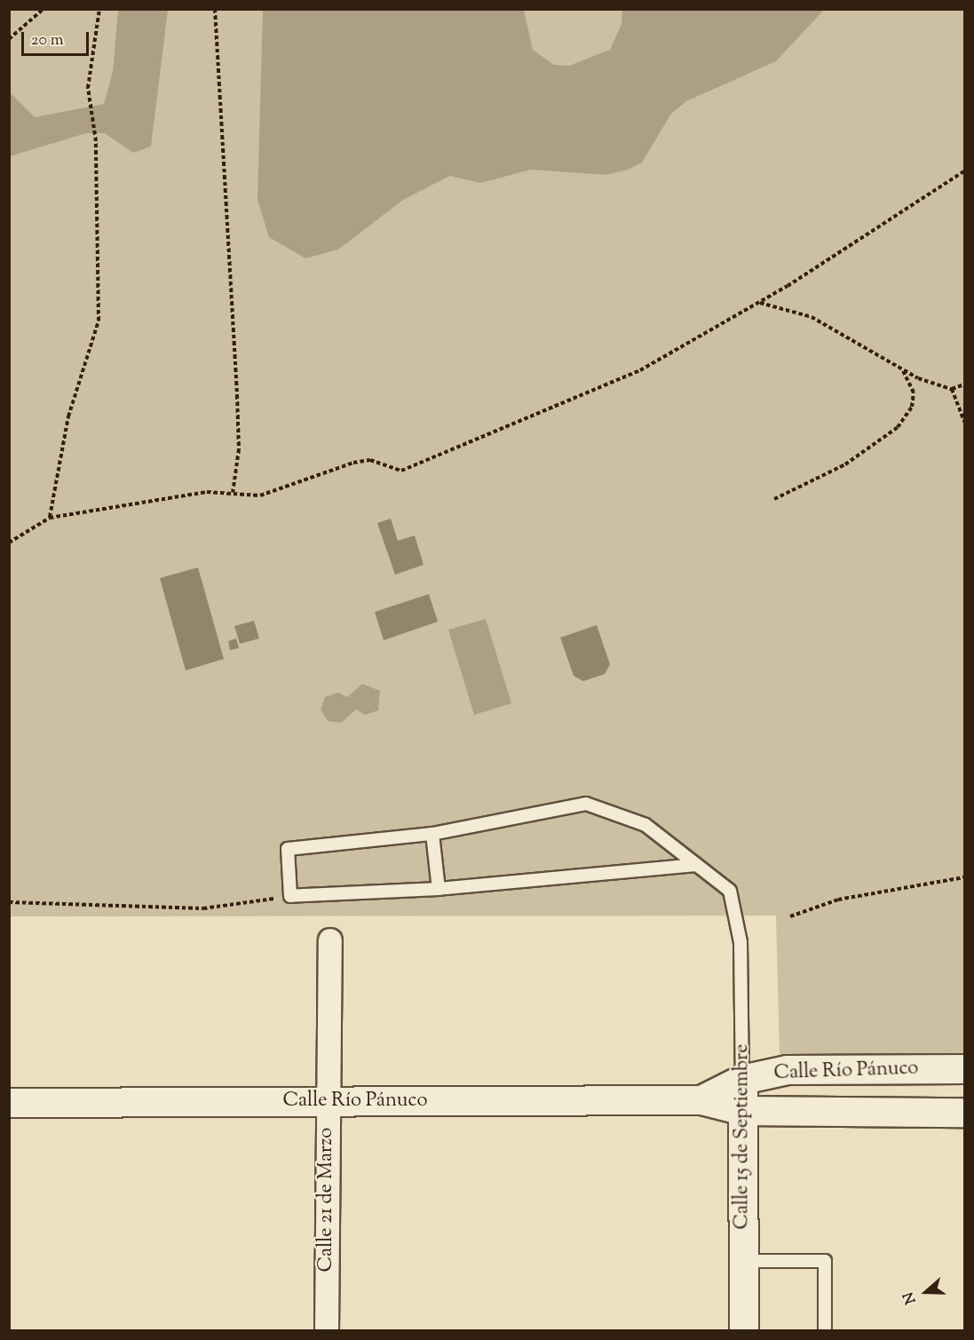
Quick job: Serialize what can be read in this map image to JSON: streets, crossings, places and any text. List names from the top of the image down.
{
  "streets": {
    "street": ["Calle Río Pánuco", "Calle 15 de Septiembre", "Calle 21 de Marzo"]
  },
  "crossings": [
    ["Calle Río Pánuco", "Calle 15 de Septiembre"],
    ["Calle Río Pánuco", "Calle 21 de Marzo"]
  ],
  "scale_bar": "20 m",
  "north": "left"
}
